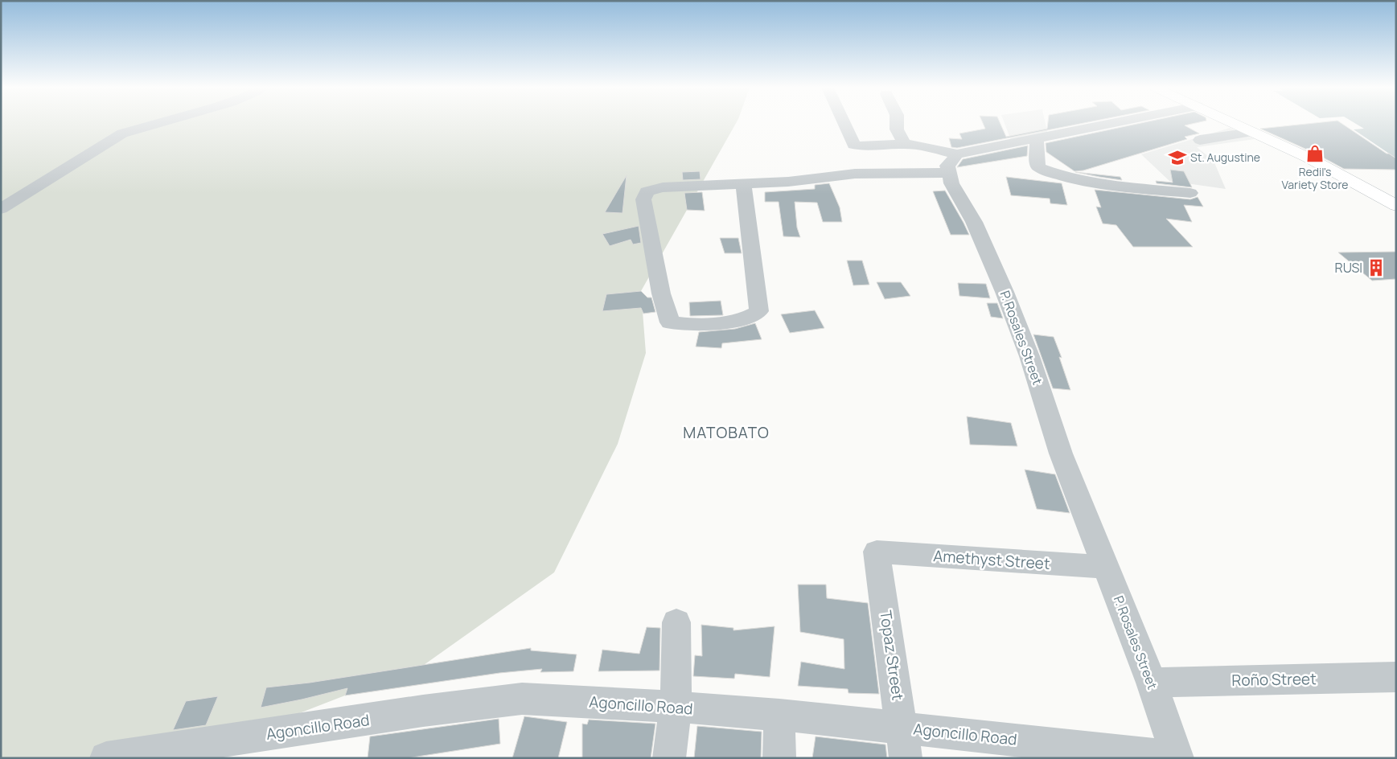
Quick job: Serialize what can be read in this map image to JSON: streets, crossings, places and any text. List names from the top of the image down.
{
  "streets": {
    "street": [
      "P. Rosales Street",
      "Amethyst Street",
      "Topaz Street",
      "Roño Street",
      "Agoncillo Road"
    ]
  },
  "crossings": [
    ["P. Rosales Street", "Amethyst Street"],
    ["P. Rosales Street", "Roño Street"],
    ["P. Rosales Street", "Agoncillo Road"],
    ["Amethyst Street", "Topaz Street"],
    ["Topaz Street", "Agoncillo Road"]
  ],
  "districts": ["MATOBATO"],
  "places": {
    "shop": ["Redil's Variety Store"],
    "school or university": ["St. Augustine"],
    "building": ["RUSI"]
  }
}
